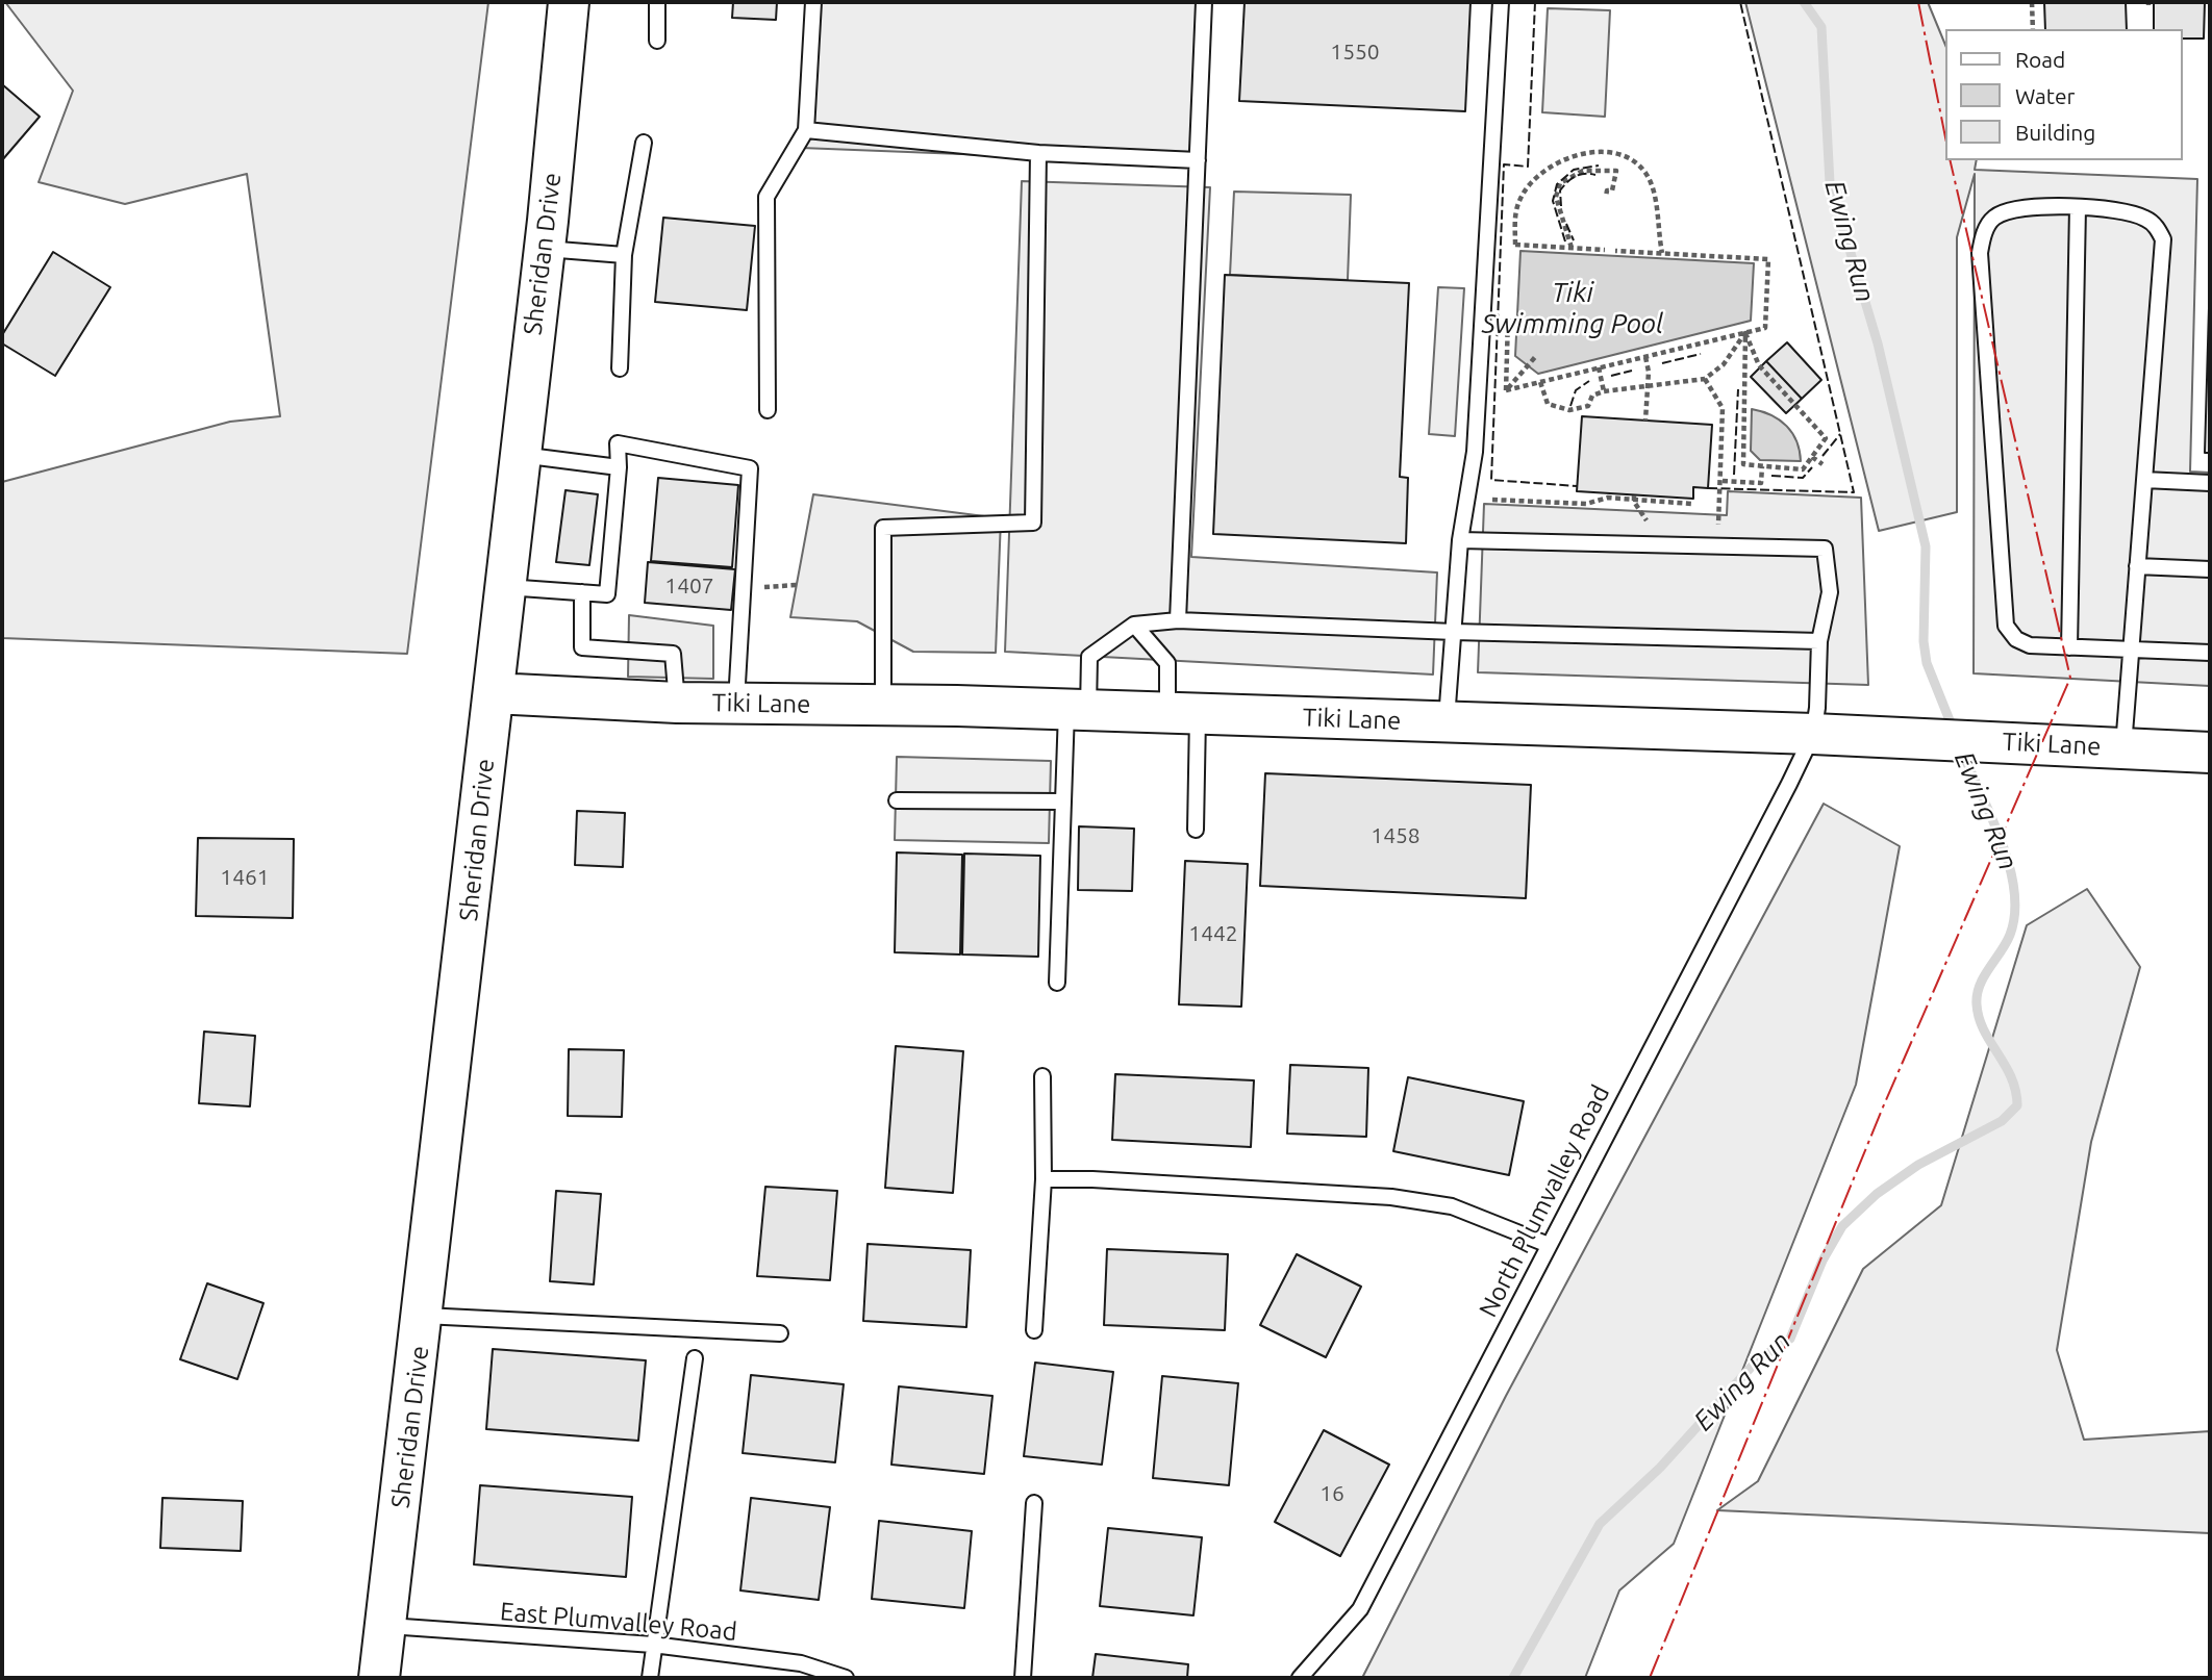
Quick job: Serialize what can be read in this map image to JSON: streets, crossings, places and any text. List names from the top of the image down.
{
  "streets": {
    "street": ["Sheridan Drive", "Tiki Lane"],
    "lane": ["North Plumvalley Road", "East Plumvalley Road"]
  },
  "crossings": [
    ["Sheridan Drive", "Tiki Lane"],
    ["Sheridan Drive", "East Plumvalley Road"],
    ["Tiki Lane", "North Plumvalley Road"]
  ],
  "water": ["Ewing Run", "Tiki Swimming Pool"],
  "house_numbers": [
    "1550",
    "1407",
    "1458",
    "1461",
    "1442",
    "16"
  ],
  "legend": ["Road", "Water", "Building"]
}
